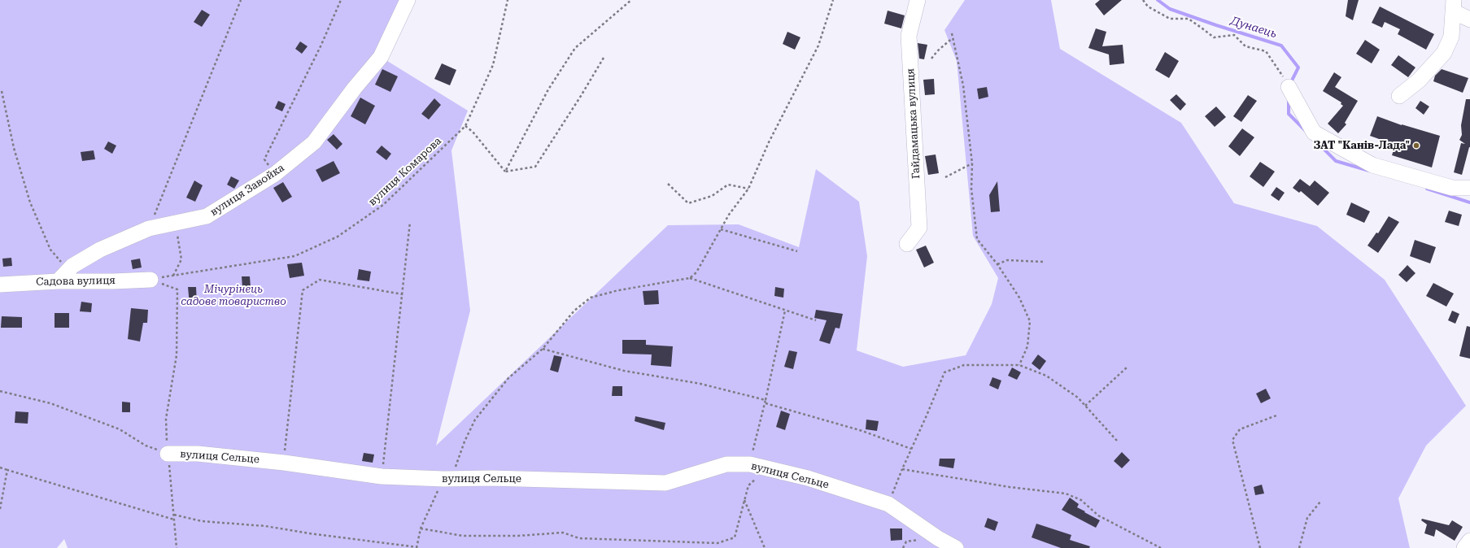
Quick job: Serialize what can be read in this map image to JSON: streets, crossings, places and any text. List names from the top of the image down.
{
  "streets": {
    "street": [
      "Гайдамацька вулиця",
      "вулиця Завойка",
      "Садова вулиця",
      "вулиця Сельце"
    ],
    "path": ["вулиця Комарова"]
  },
  "crossings": [
    ["вулиця Комарова", "Садова вулиця"],
    ["вулиця Завойка", "Садова вулиця"]
  ],
  "water": ["Дунаець"],
  "parks": ["Мічурінець садове товариство"],
  "places": ["ЗАТ \"Канів-Лада\""]
}
